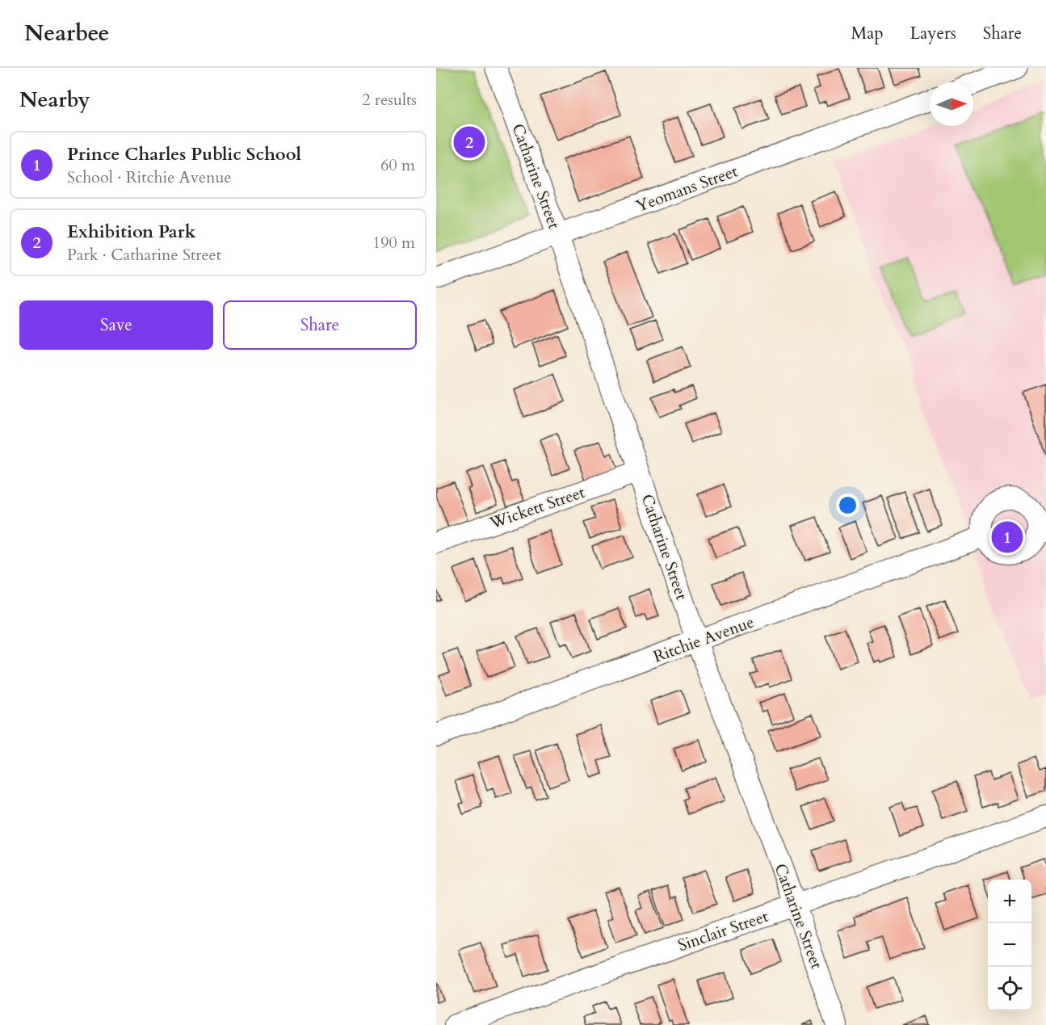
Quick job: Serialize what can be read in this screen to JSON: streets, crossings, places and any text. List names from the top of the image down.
{
  "streets": {
    "street": [
      "Catharine Street",
      "Yeomans Street",
      "Wickett Street",
      "Ritchie Avenue",
      "Sinclair Street"
    ]
  },
  "crossings": [
    ["Catharine Street", "Yeomans Street"],
    ["Catharine Street", "Wickett Street"],
    ["Catharine Street", "Ritchie Avenue"],
    ["Catharine Street", "Sinclair Street"]
  ],
  "north": "right",
  "page": {
    "header": "Nearbee",
    "nav": ["Map", "Layers", "Share"],
    "heading": ["Nearby", "2 results"],
    "pins": ["2", "1"],
    "list": [
      {
        "mark": "1",
        "name": "Prince Charles Public School",
        "note": "School · Ritchie Avenue",
        "value": "60 m"
      },
      {
        "mark": "2",
        "name": "Exhibition Park",
        "note": "Park · Catharine Street",
        "value": "190 m"
      }
    ],
    "buttons": ["Save", "Share"],
    "map_buttons": ["+", "−"]
  }
}
